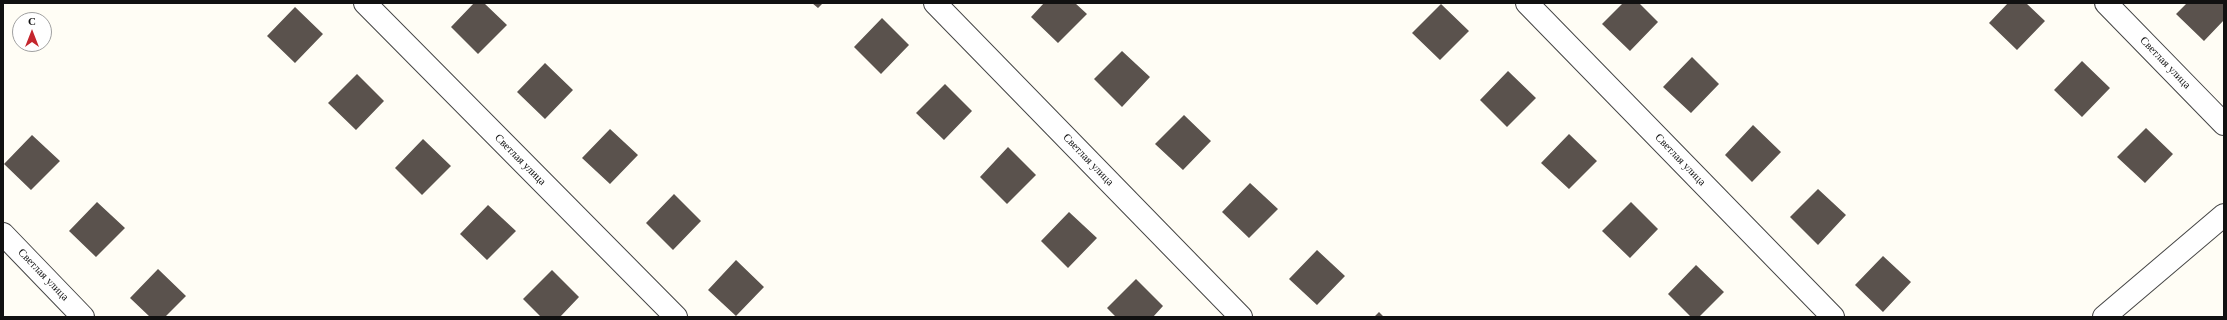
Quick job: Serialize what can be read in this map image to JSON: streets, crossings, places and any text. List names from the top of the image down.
{
  "streets": {
    "street": ["Светлая улица"]
  },
  "north": "top"
}
